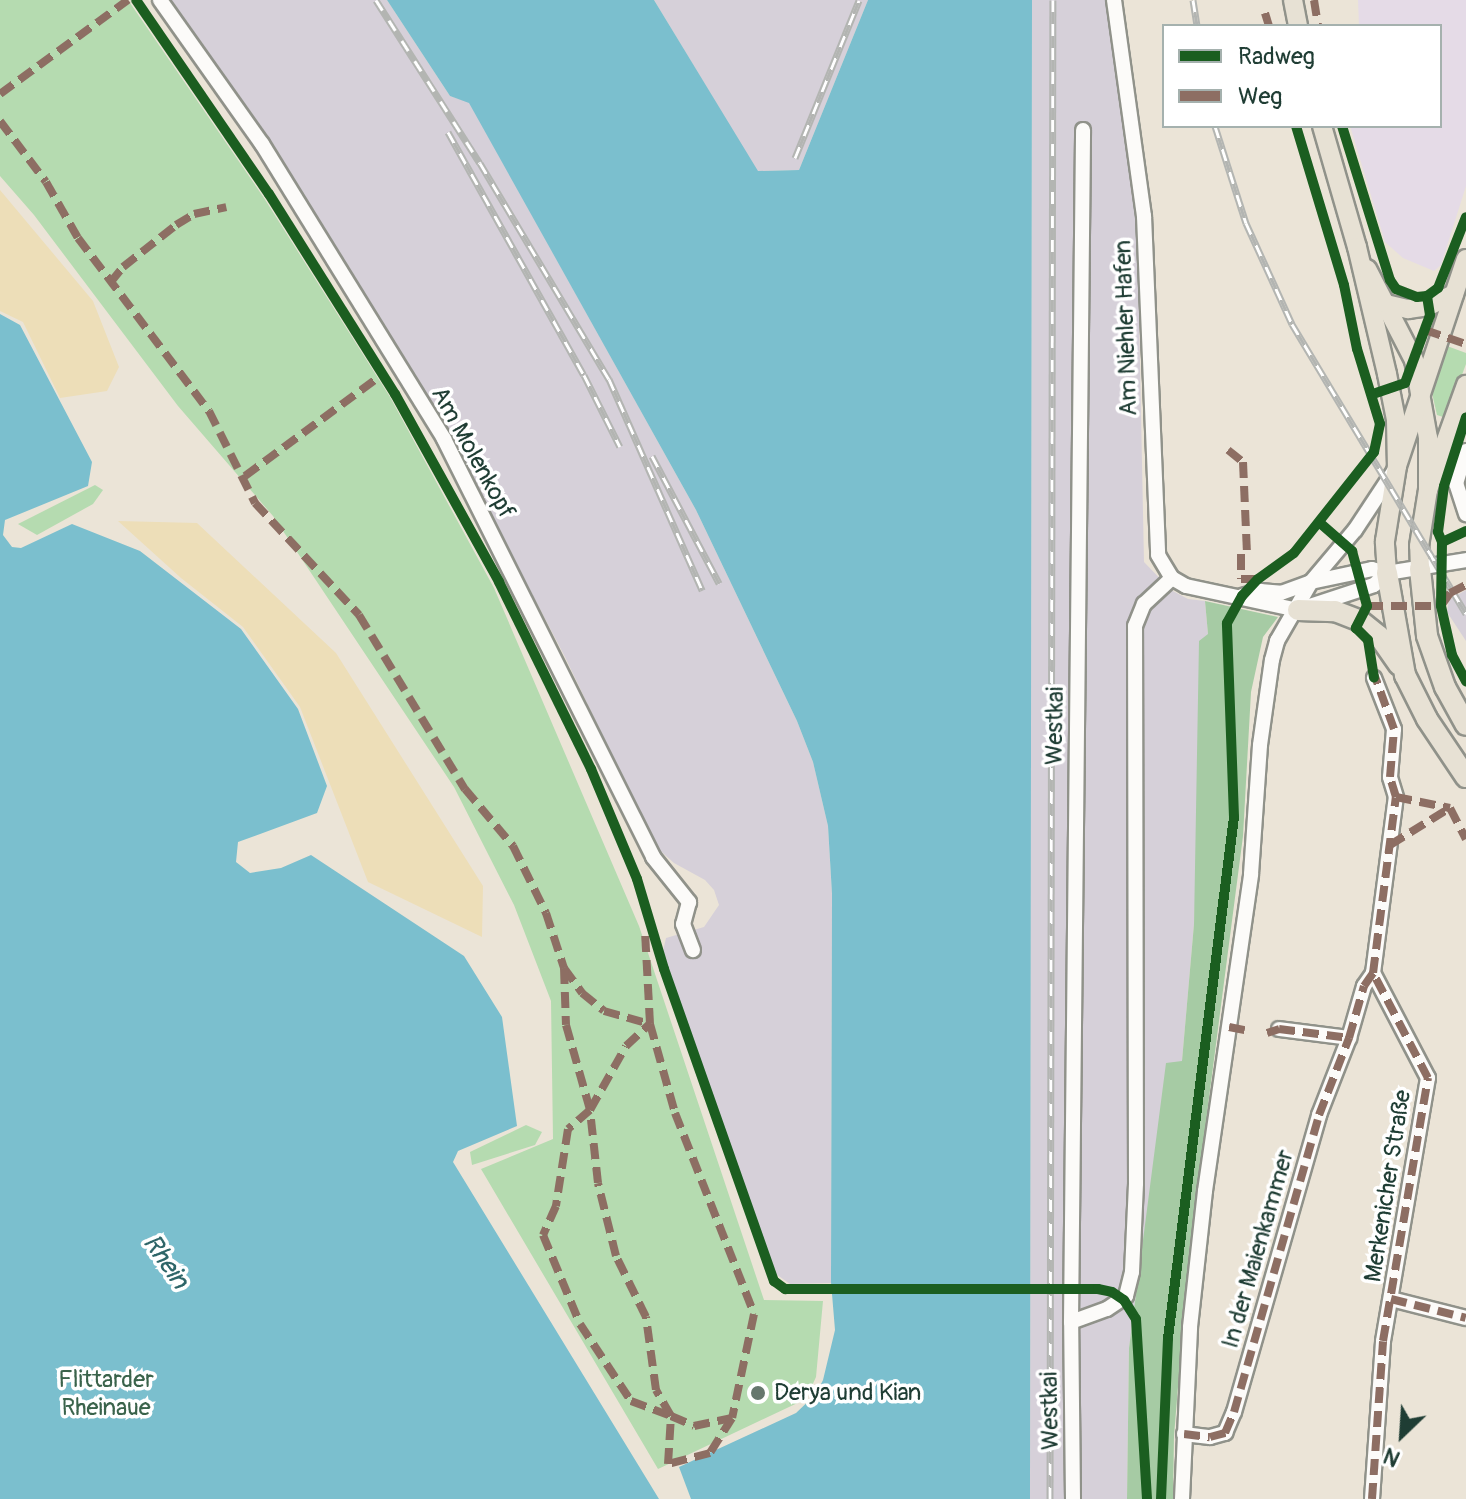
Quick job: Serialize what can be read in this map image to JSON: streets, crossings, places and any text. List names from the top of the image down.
{
  "streets": {
    "street": [
      "Am Niehler Hafen",
      "Am Molenkopf",
      "Westkai",
      "Merkenicher Straße",
      "In der Maienkammer"
    ]
  },
  "crossings": [
    ["Merkenicher Straße", "In der Maienkammer"]
  ],
  "water": ["Rhein"],
  "parks": ["Flittarder Rheinaue"],
  "places": ["Derya und Kian"],
  "legend": ["Radweg", "Weg"],
  "north": "bottom left"
}
